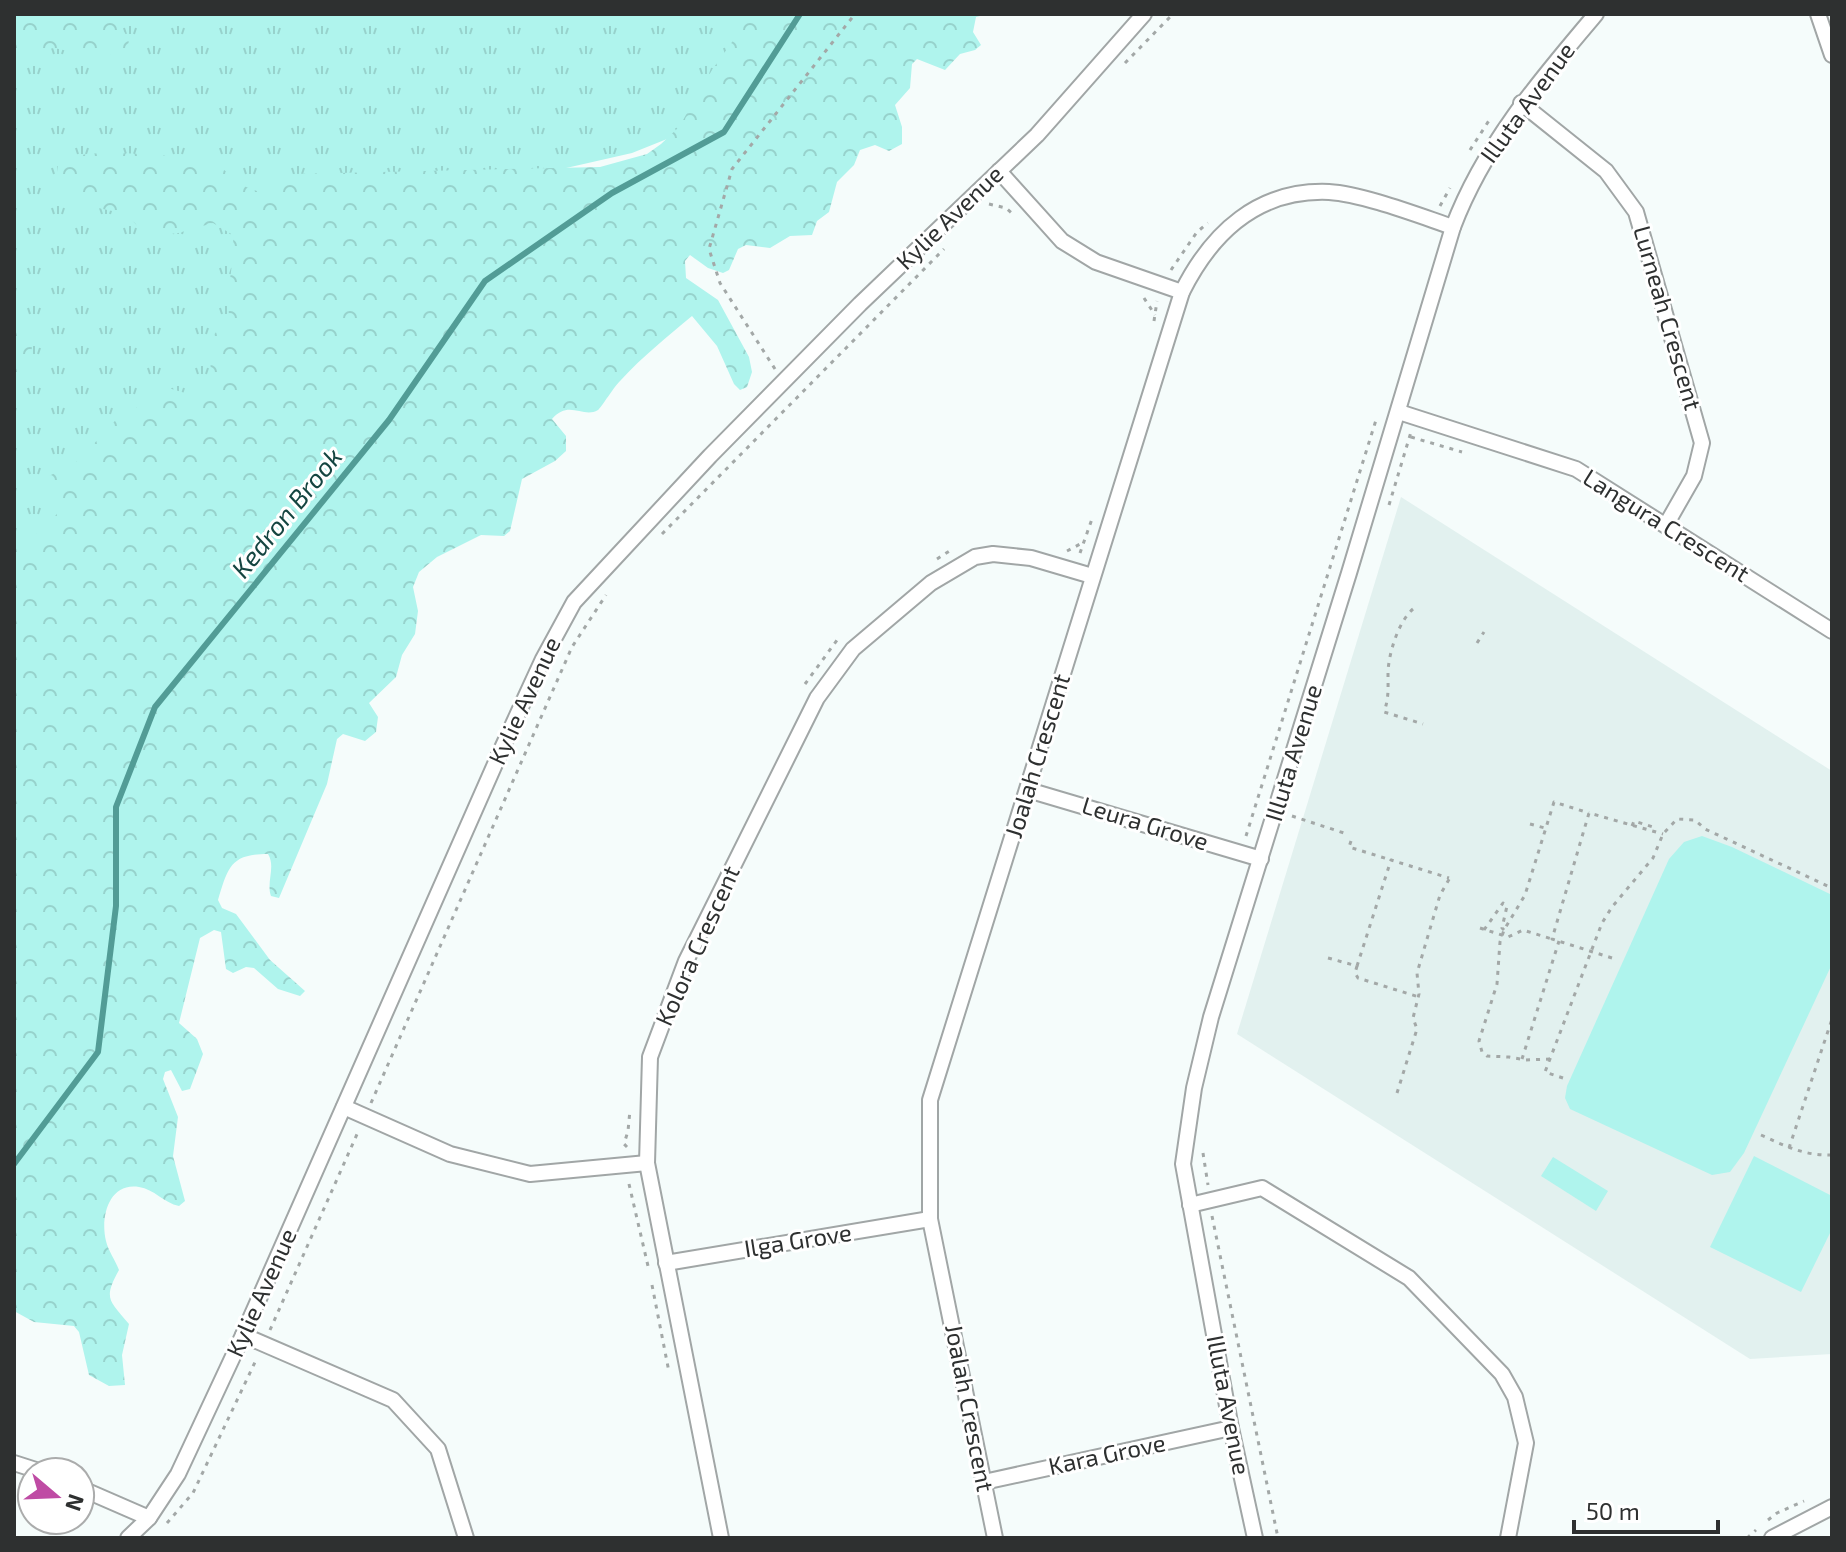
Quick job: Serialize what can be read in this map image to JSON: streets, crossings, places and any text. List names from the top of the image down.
{
  "streets": {
    "street": [
      "Illuta Avenue",
      "Kylie Avenue",
      "Lurneah Crescent",
      "Langura Crescent",
      "Joalah Crescent",
      "Leura Grove",
      "Kolora Crescent",
      "Ilga Grove",
      "Kara Grove"
    ]
  },
  "crossings": [
    ["Illuta Avenue", "Lurneah Crescent"],
    ["Illuta Avenue", "Langura Crescent"],
    ["Illuta Avenue", "Joalah Crescent"],
    ["Illuta Avenue", "Leura Grove"],
    ["Illuta Avenue", "Kara Grove"],
    ["Lurneah Crescent", "Langura Crescent"],
    ["Joalah Crescent", "Leura Grove"],
    ["Joalah Crescent", "Kolora Crescent"],
    ["Joalah Crescent", "Ilga Grove"],
    ["Joalah Crescent", "Kara Grove"],
    ["Kolora Crescent", "Ilga Grove"]
  ],
  "water": ["Kedron Brook"],
  "scale_bar": "50 m",
  "north": "right"
}
